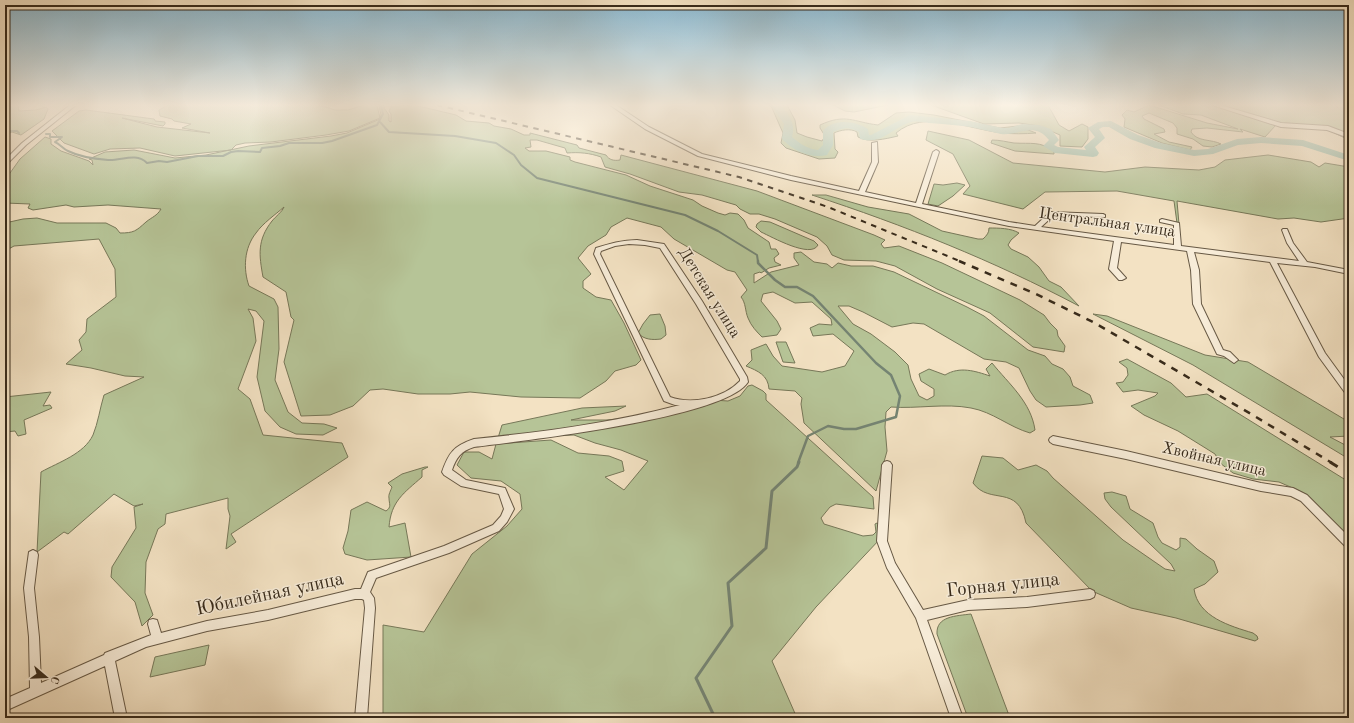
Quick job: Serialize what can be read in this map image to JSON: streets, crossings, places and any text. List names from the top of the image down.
{
  "streets": {
    "street": [
      "Центральная улица",
      "Детская улица",
      "Хвойная улица",
      "Горная улица",
      "Юбилейная улица"
    ]
  },
  "north": "right"
}
